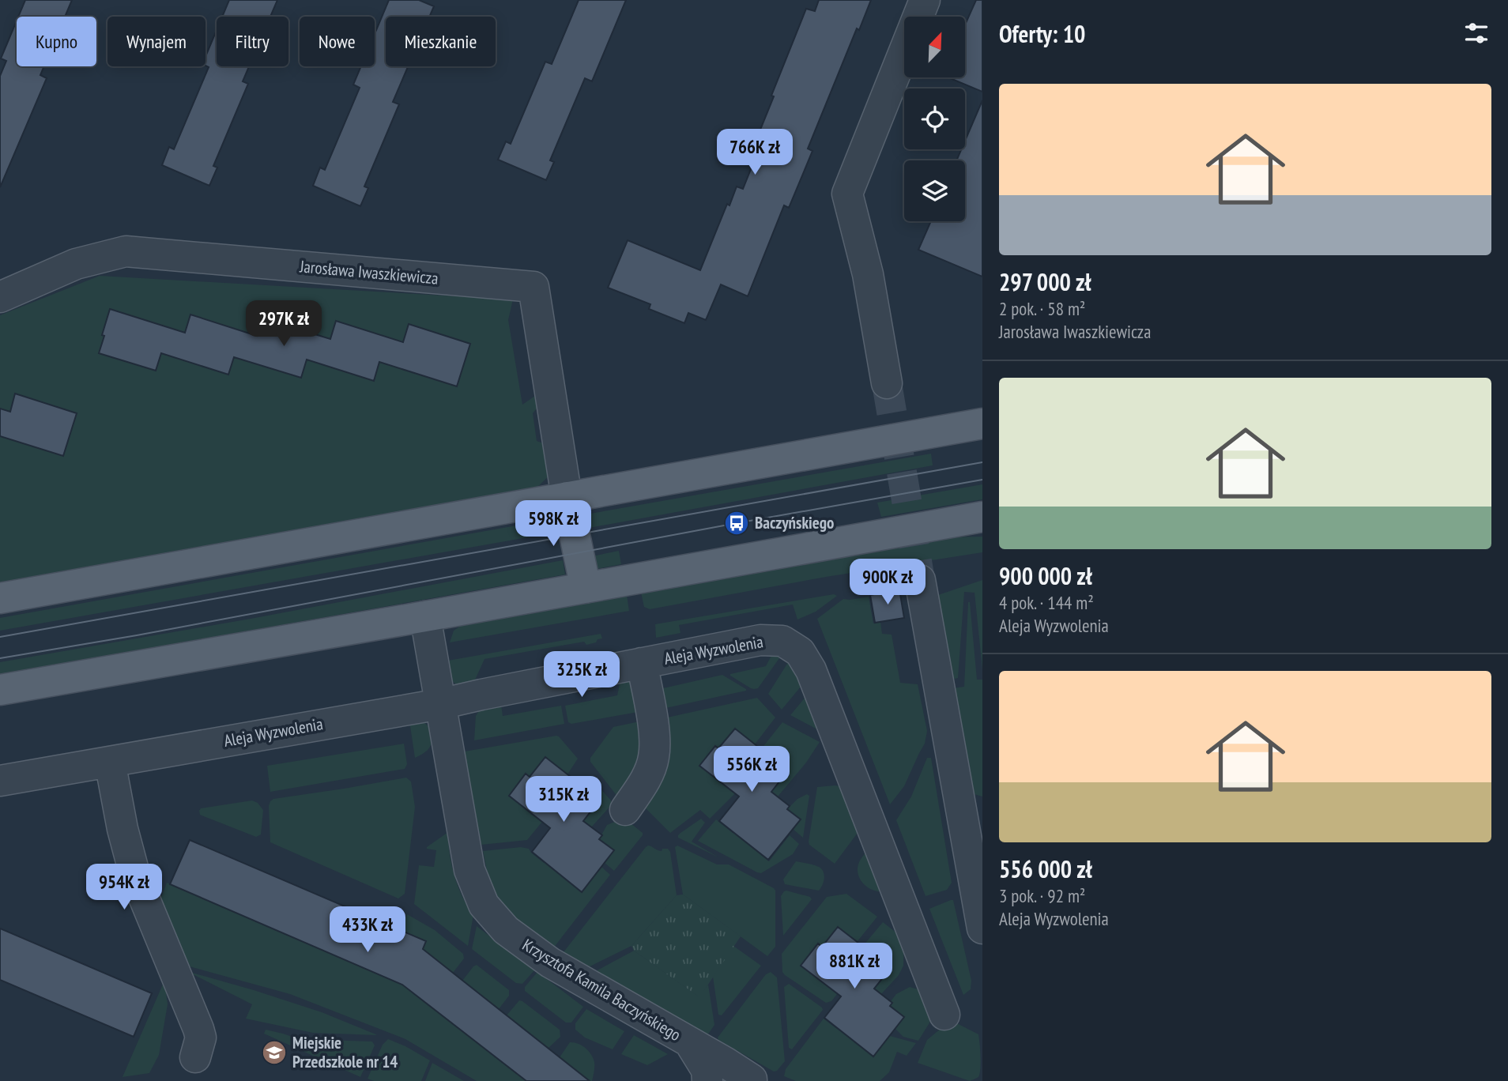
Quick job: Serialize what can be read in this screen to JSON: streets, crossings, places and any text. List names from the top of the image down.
{
  "streets": {
    "street": ["Jarosława Iwaszkiewicza", "Aleja Wyzwolenia", "Krzysztofa Kamila Baczyńskiego"]
  },
  "crossings": [
    ["Aleja Wyzwolenia", "Krzysztofa Kamila Baczyńskiego"]
  ],
  "places": {
    "bus stop": ["Baczyńskiego"],
    "school or university": ["Miejskie Przedszkole nr 14"]
  },
  "north": "top right",
  "page": {
    "heading": "Oferty: 10",
    "chip": [
      "Kupno",
      "Wynajem",
      "Filtry",
      "Nowe",
      "Mieszkanie"
    ],
    "list": [
      {
        "name": "297 000 zł",
        "note": "2 pok. · 58 m² · Jarosława Iwaszkiewicza"
      },
      {
        "name": "900 000 zł",
        "note": "4 pok. · 144 m² · Aleja Wyzwolenia"
      },
      {
        "name": "556 000 zł",
        "note": "3 pok. · 92 m² · Aleja Wyzwolenia"
      }
    ],
    "price": [
      "766K zł",
      "297K zł",
      "598K zł",
      "900K zł",
      "325K zł",
      "556K zł",
      "315K zł",
      "954K zł",
      "433K zł",
      "881K zł"
    ]
  }
}
